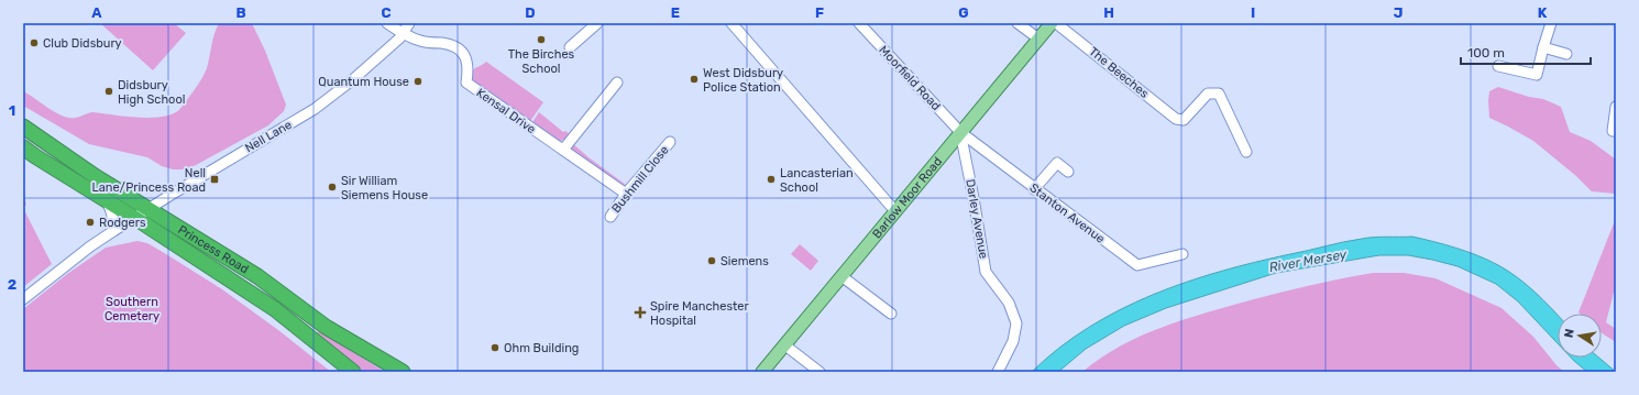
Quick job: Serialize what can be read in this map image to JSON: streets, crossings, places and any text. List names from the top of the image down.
{
  "streets": {
    "highway": ["Princess Road"],
    "main road": ["Barlow Moor Road"],
    "street": [
      "The Beeches",
      "Moorfield Road",
      "Kensal Drive",
      "Nell Lane",
      "Bushmill Close",
      "Stanton Avenue",
      "Darley Avenue"
    ]
  },
  "crossings": [
    ["Moorfield Road", "Barlow Moor Road"],
    ["Moorfield Road", "Stanton Avenue"],
    ["Moorfield Road", "Darley Avenue"],
    ["Kensal Drive", "Nell Lane"],
    ["Kensal Drive", "Bushmill Close"],
    ["Nell Lane", "Princess Road"],
    ["Barlow Moor Road", "Stanton Avenue"],
    ["Barlow Moor Road", "Darley Avenue"],
    ["Stanton Avenue", "Darley Avenue"]
  ],
  "water": ["River Mersey"],
  "parks": ["Southern Cemetery"],
  "places": {
    "other": [
      "The Birches School",
      "Club Didsbury",
      "West Didsbury Police Station",
      "Quantum House",
      "Didsbury High School",
      "Lancasterian School",
      "Sir William Siemens House",
      "Rodgers",
      "Siemens",
      "Ohm Building"
    ],
    "transit": ["Nell Lane/Princess Road"],
    "health": ["Spire Manchester Hospital"]
  },
  "scale_bar": "100 m",
  "north": "left",
  "grid": {
    "columns": [
      "A",
      "B",
      "C",
      "D",
      "E",
      "F",
      "G",
      "H",
      "I",
      "J",
      "K"
    ],
    "rows": ["1", "2"]
  }
}
